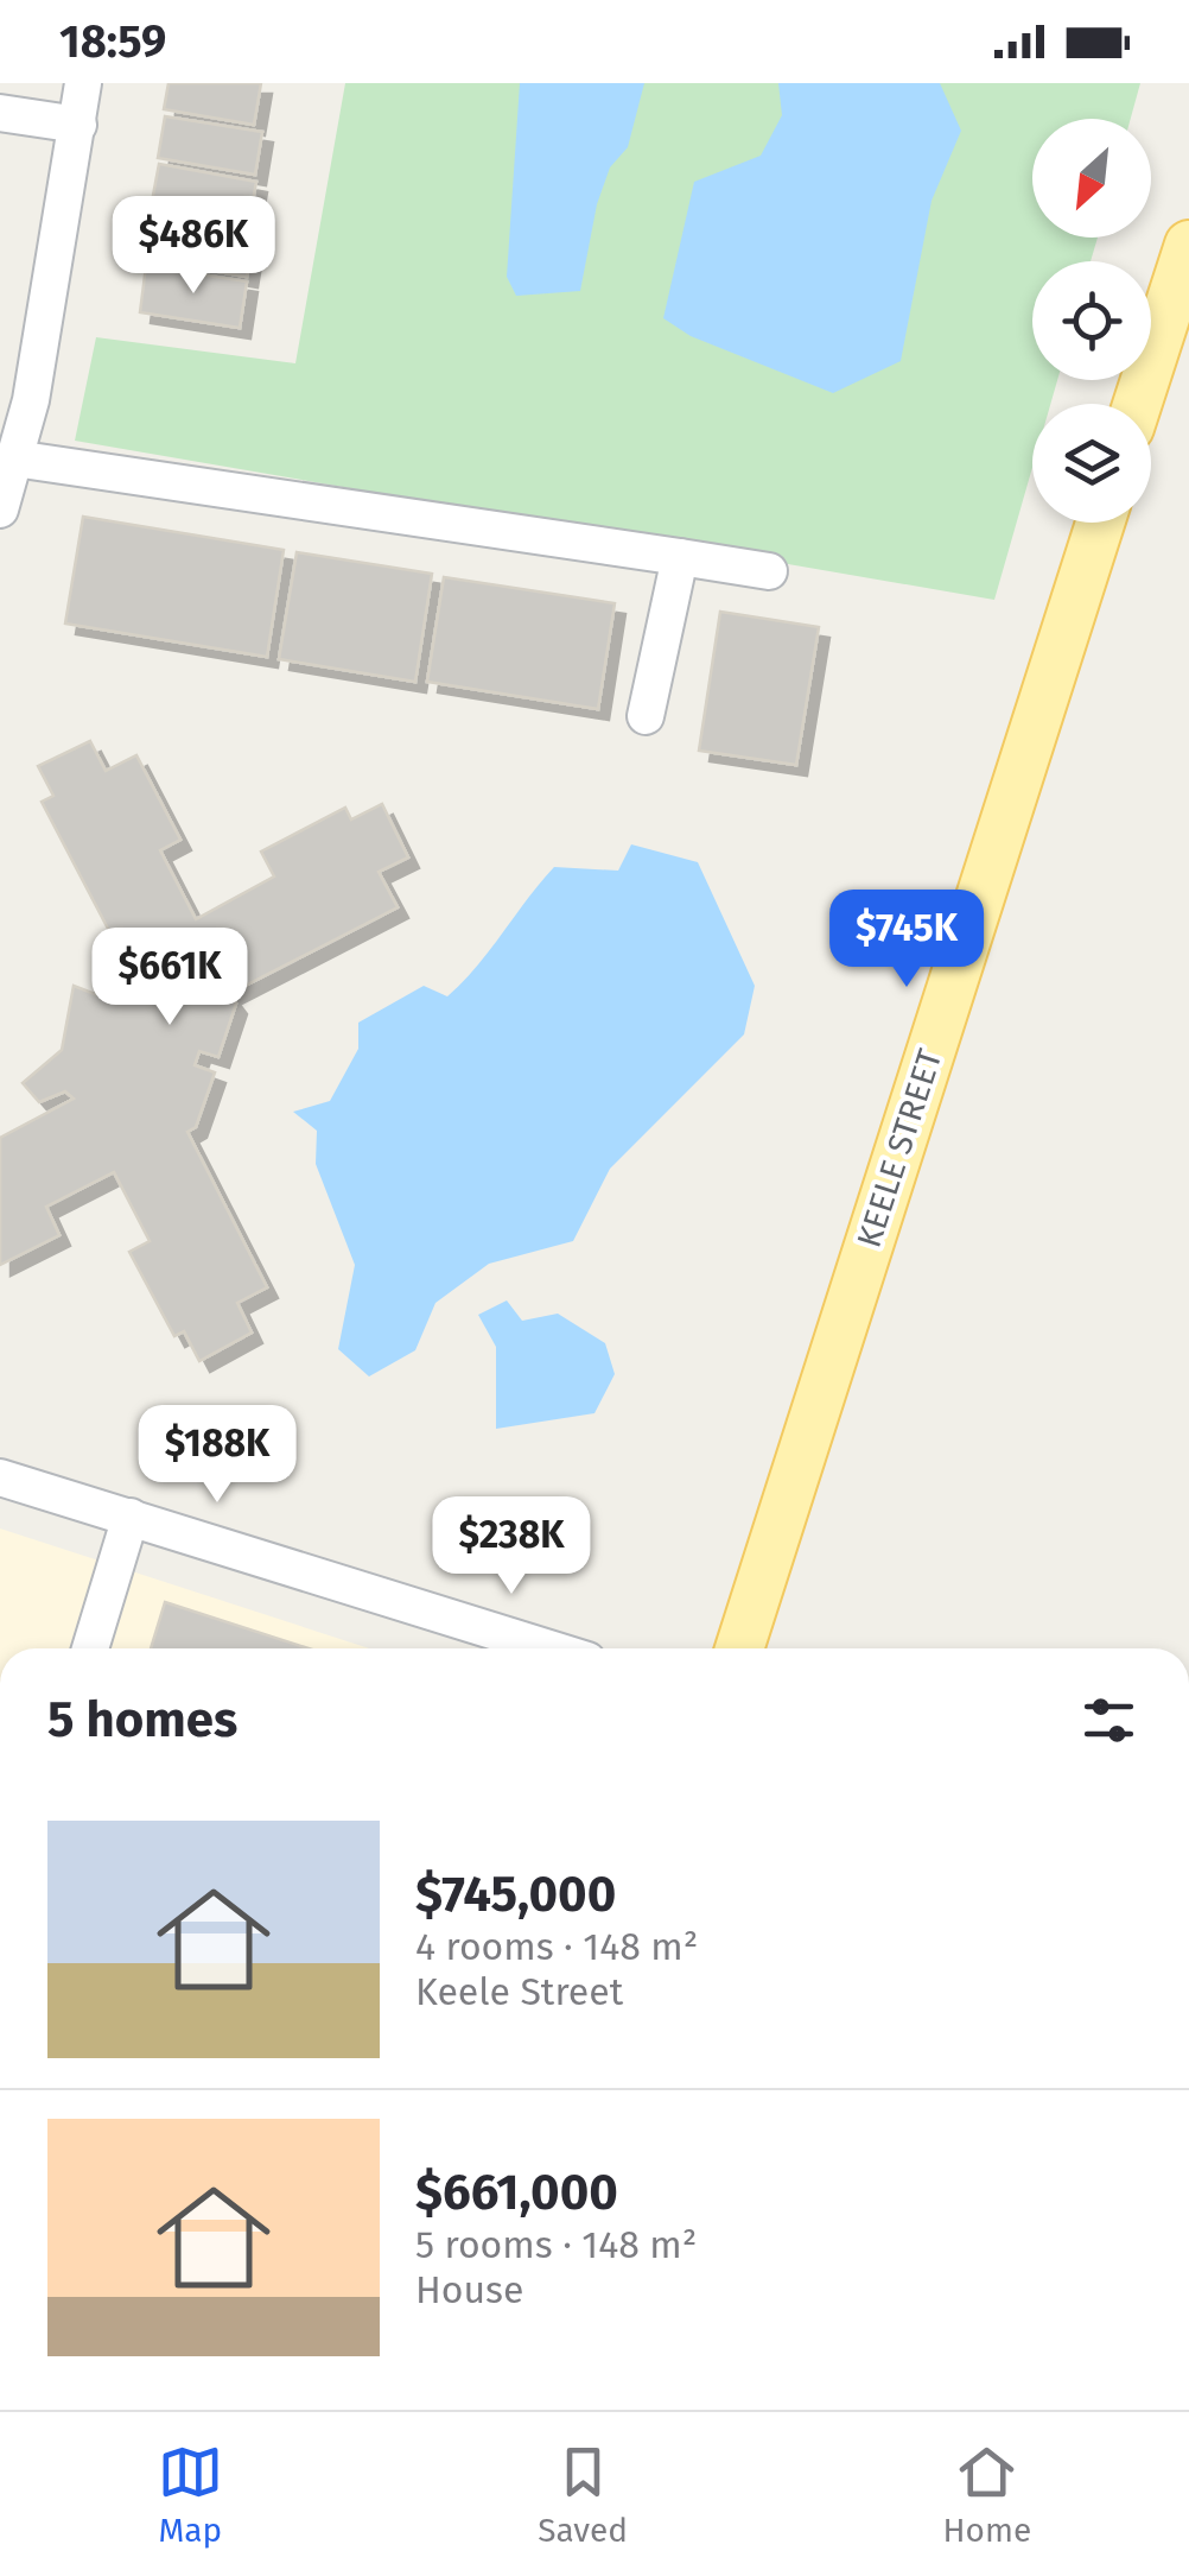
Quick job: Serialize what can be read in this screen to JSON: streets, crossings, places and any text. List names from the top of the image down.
{
  "streets": {
    "main road": ["KEELE STREET"]
  },
  "north": "bottom left",
  "page": {
    "status": "18:59",
    "price": [
      "$486K",
      "$745K",
      "$661K",
      "$188K",
      "$238K"
    ],
    "heading": "5 homes",
    "list": [
      {
        "name": "$745,000",
        "note": "4 rooms · 148 m² · Keele Street"
      },
      {
        "name": "$661,000",
        "note": "5 rooms · 148 m² · House"
      }
    ],
    "tabs": ["Map", "Saved", "Home"]
  }
}
